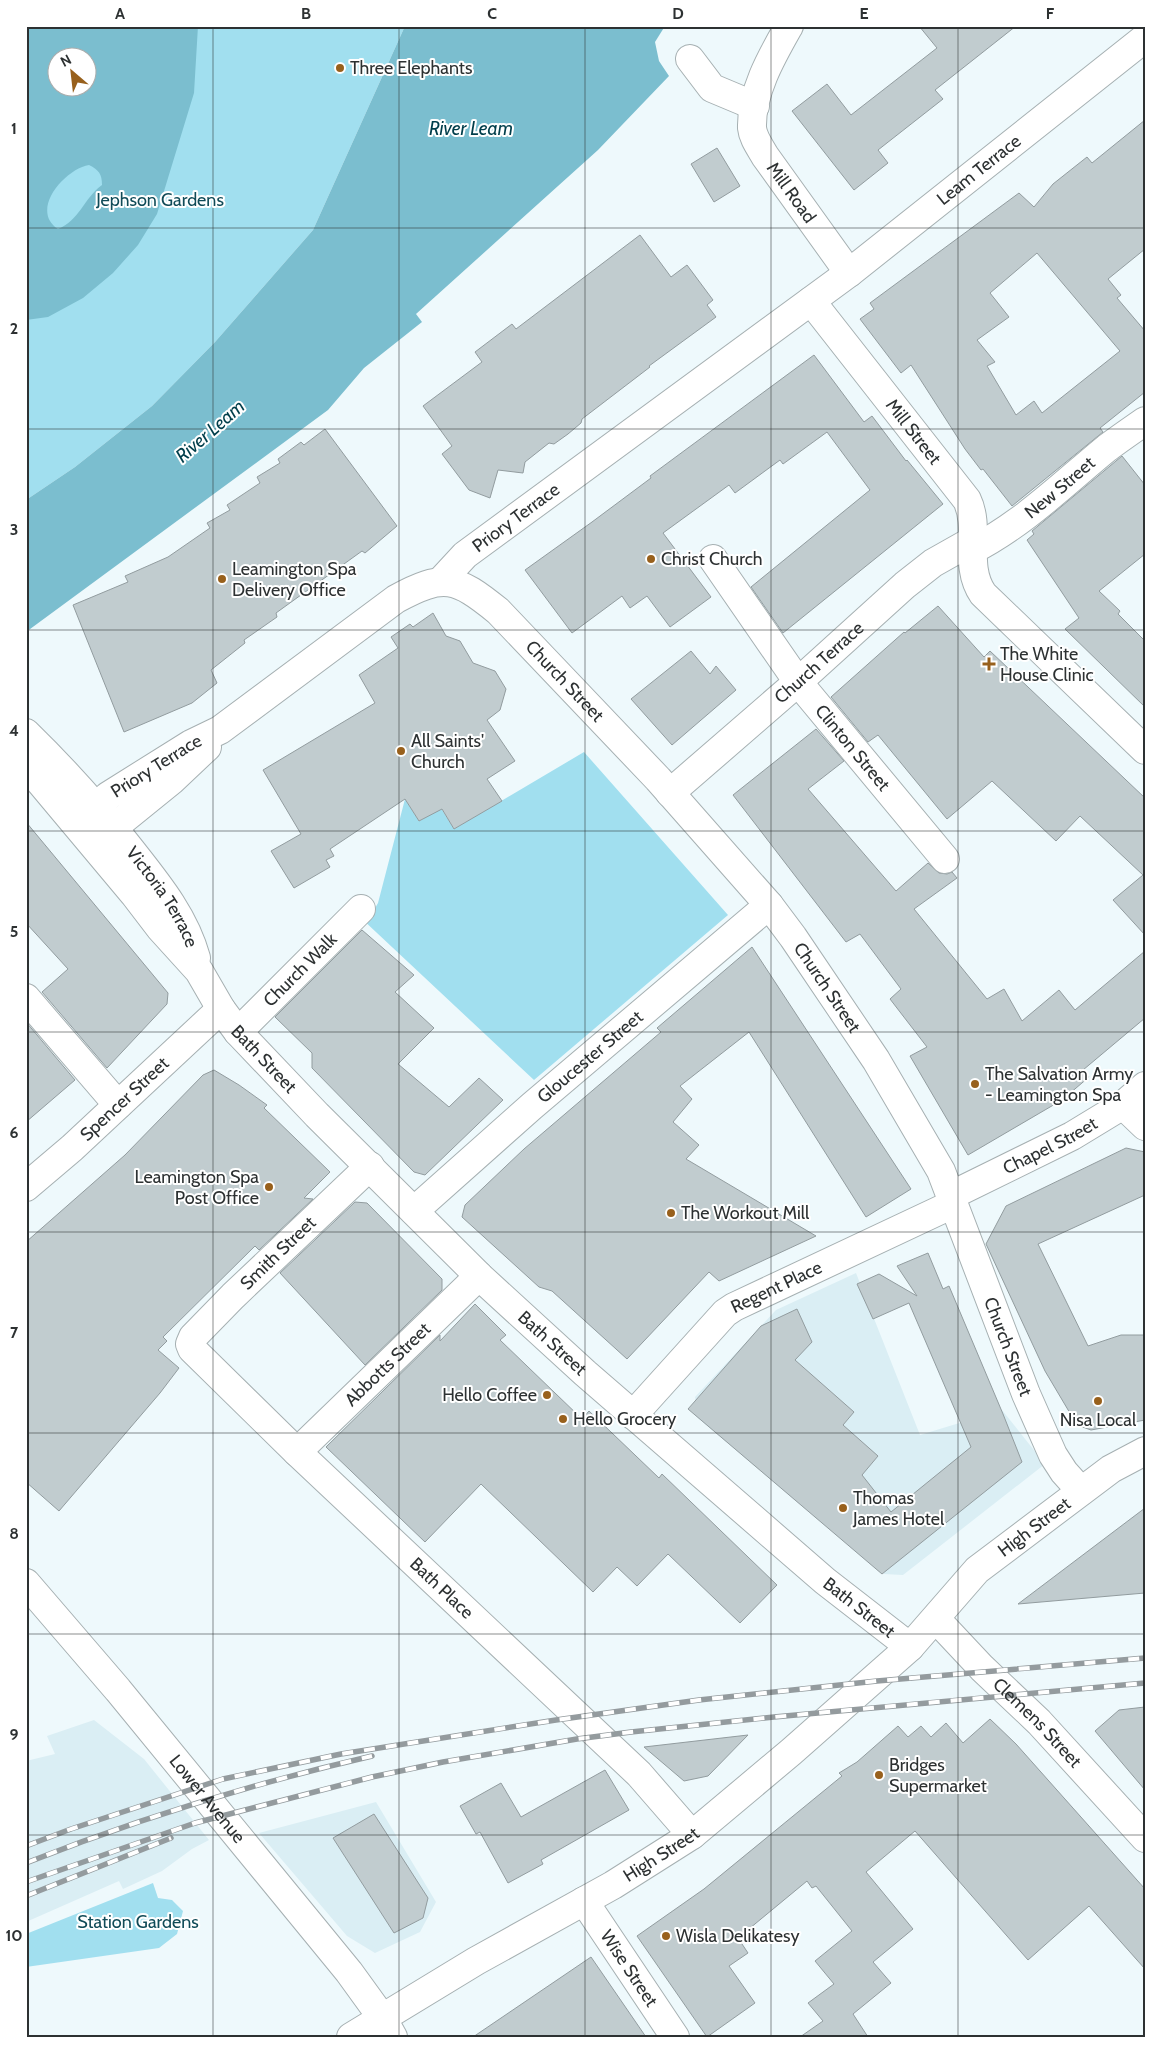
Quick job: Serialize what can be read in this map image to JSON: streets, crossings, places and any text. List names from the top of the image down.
{
  "streets": {
    "street": [
      "Leam Terrace",
      "Mill Road",
      "Mill Street",
      "New Street",
      "Priory Terrace",
      "Church Terrace",
      "Church Street",
      "Clinton Street",
      "Victoria Terrace",
      "Church Walk",
      "Gloucester Street",
      "Bath Street",
      "Spencer Street",
      "Chapel Street",
      "Smith Street",
      "Regent Place",
      "Abbotts Street",
      "High Street",
      "Bath Place",
      "Clemens Street",
      "Lower Avenue",
      "Wise Street"
    ]
  },
  "crossings": [
    ["Leam Terrace", "Mill Road"],
    ["Leam Terrace", "Mill Street"],
    ["Leam Terrace", "Priory Terrace"],
    ["Mill Street", "New Street"],
    ["Mill Street", "Priory Terrace"],
    ["Mill Street", "Church Terrace"],
    ["New Street", "Church Terrace"],
    ["Priory Terrace", "Church Street"],
    ["Priory Terrace", "Victoria Terrace"],
    ["Church Terrace", "Church Street"],
    ["Church Terrace", "Clinton Street"],
    ["Church Street", "Gloucester Street"],
    ["Church Street", "Chapel Street"],
    ["Church Street", "Regent Place"],
    ["Church Street", "High Street"],
    ["Victoria Terrace", "Bath Street"],
    ["Victoria Terrace", "Spencer Street"],
    ["Church Walk", "Bath Street"],
    ["Gloucester Street", "Bath Street"],
    ["Bath Street", "Spencer Street"],
    ["Bath Street", "Smith Street"],
    ["Bath Street", "Regent Place"],
    ["Bath Street", "Abbotts Street"],
    ["Bath Street", "High Street"],
    ["Chapel Street", "Regent Place"],
    ["Smith Street", "Bath Place"],
    ["Abbotts Street", "Bath Place"],
    ["High Street", "Bath Place"],
    ["High Street", "Clemens Street"],
    ["High Street", "Lower Avenue"],
    ["High Street", "Wise Street"]
  ],
  "water": ["River Leam"],
  "parks": ["Jephson Gardens", "Station Gardens"],
  "places": {
    "other": [
      "Three Elephants",
      "Christ Church",
      "Leamington Spa Delivery Office",
      "All Saints' Church",
      "The Salvation Army - Leamington Spa",
      "Leamington Spa Post Office",
      "The Workout Mill",
      "Hello Coffee",
      "Nisa Local",
      "Hello Grocery",
      "Thomas James Hotel",
      "Bridges Supermarket",
      "Wisla Delikatesy"
    ],
    "health": ["The White House Clinic"]
  },
  "north": "top left",
  "grid": {
    "columns": [
      "A",
      "B",
      "C",
      "D",
      "E",
      "F"
    ],
    "rows": [
      "1",
      "2",
      "3",
      "4",
      "5",
      "6",
      "7",
      "8",
      "9",
      "10"
    ]
  }
}
